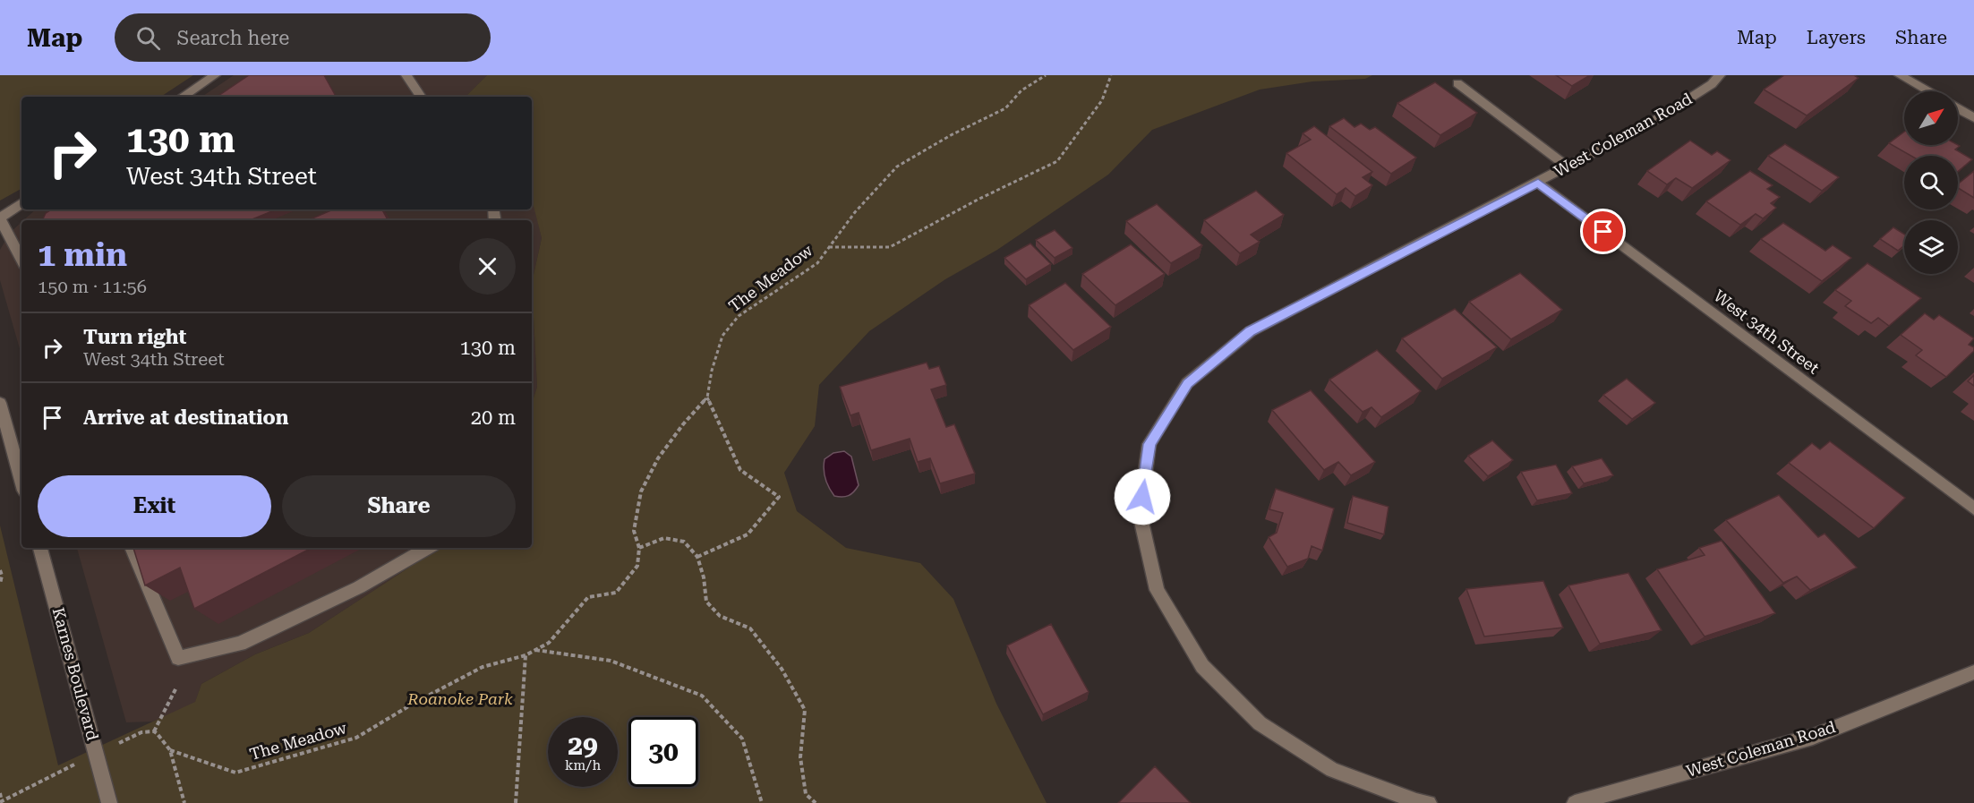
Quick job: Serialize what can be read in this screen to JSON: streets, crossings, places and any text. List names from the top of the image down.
{
  "streets": {
    "street": ["West Coleman Road", "West 34th Street", "Karnes Boulevard"],
    "path": ["The Meadow"]
  },
  "crossings": [
    ["West Coleman Road", "West 34th Street"]
  ],
  "parks": ["Roanoke Park"],
  "north": "top right",
  "page": {
    "header": "Map",
    "search": "Search here",
    "nav": ["Map", "Layers", "Share"],
    "turn": ["130 m", "West 34th Street"],
    "heading": ["1 min", "150 m · 11:56"],
    "list": [
      {
        "name": "Turn right",
        "note": "West 34th Street",
        "value": "130 m"
      },
      {
        "name": "Arrive at destination",
        "value": "20 m"
      }
    ],
    "buttons": ["Exit", "Share"],
    "speed": "29 km/h",
    "limit": "30"
  }
}
